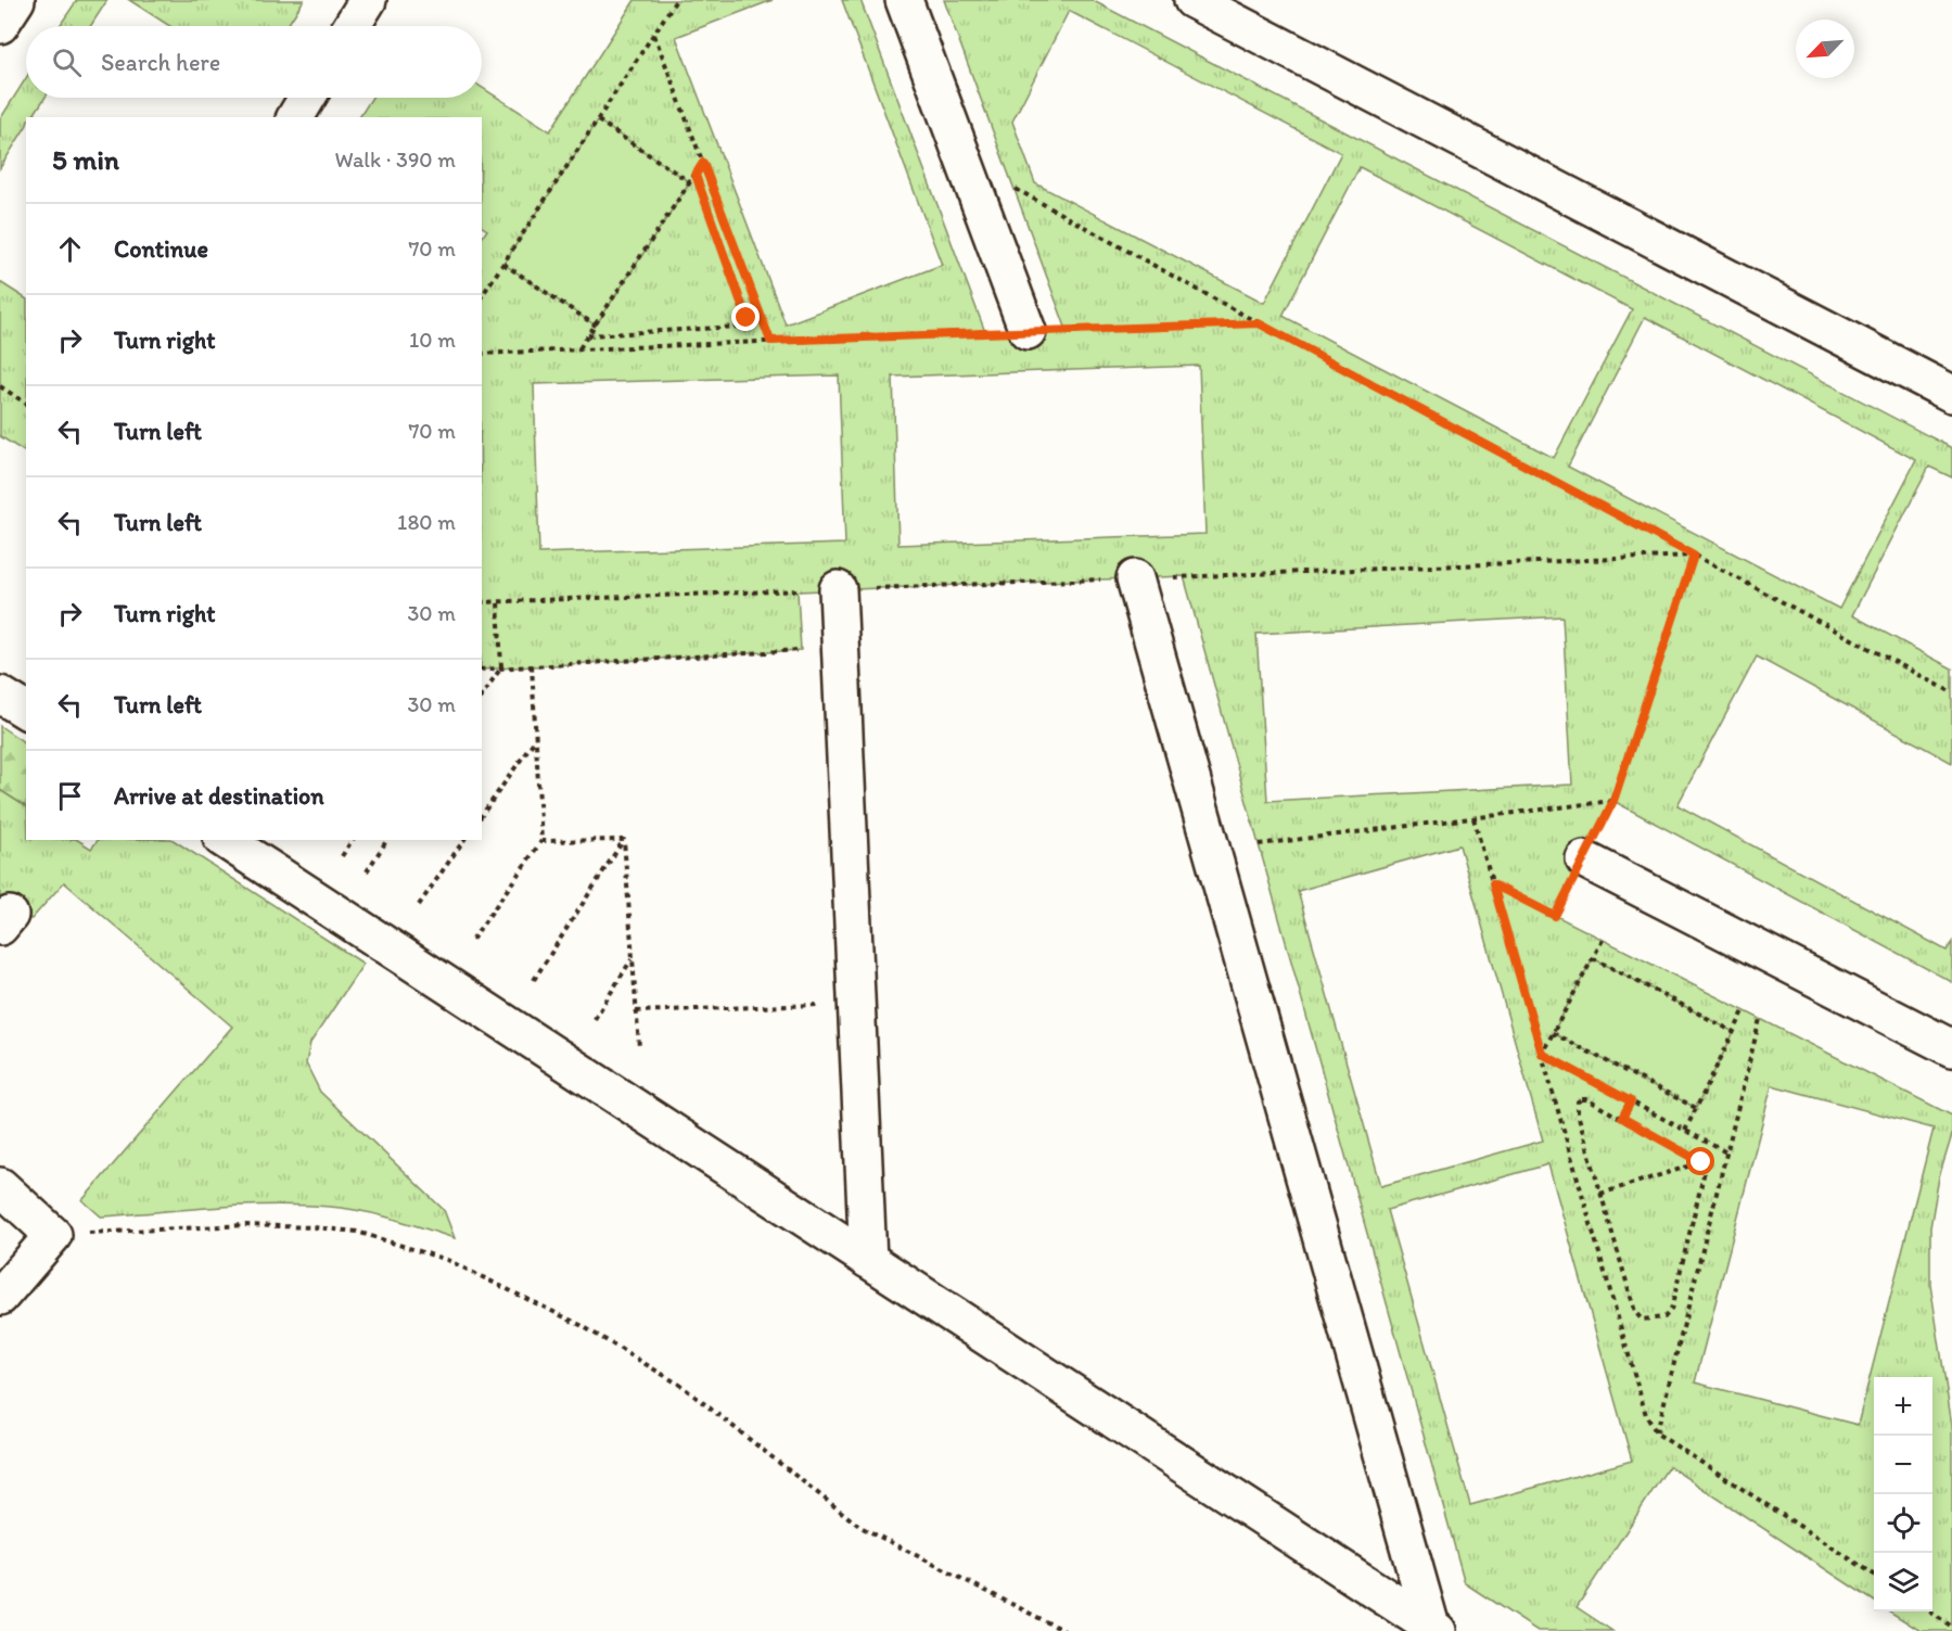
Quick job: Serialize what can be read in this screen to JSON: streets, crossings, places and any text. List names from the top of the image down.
{
  "north": "bottom left",
  "page": {
    "search": "Search here",
    "heading": ["5 min", "Walk · 390 m"],
    "list": [
      ["Continue", "70 m"],
      ["Turn right", "10 m"],
      ["Turn left", "70 m"],
      ["Turn left", "180 m"],
      ["Turn right", "30 m"],
      ["Turn left", "30 m"],
      "Arrive at destination"
    ],
    "map_buttons": ["+", "−"]
  }
}
